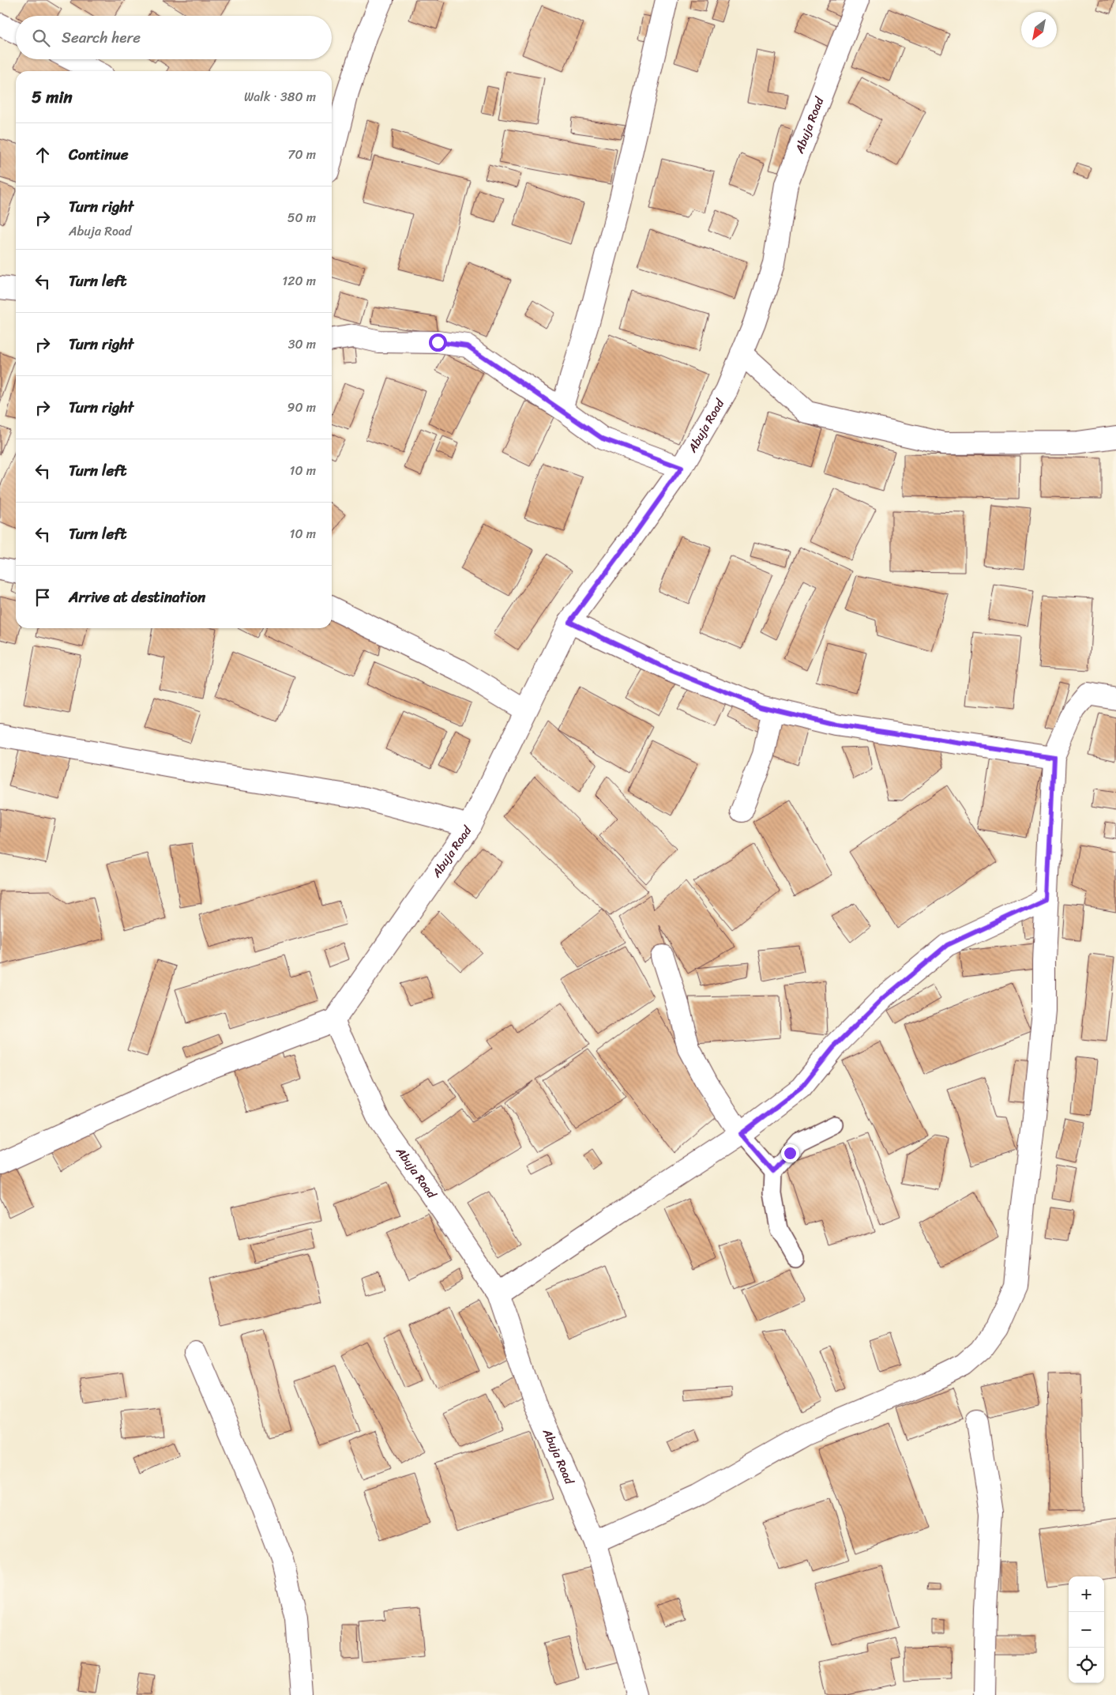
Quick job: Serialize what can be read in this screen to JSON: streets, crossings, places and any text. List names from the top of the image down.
{
  "streets": {
    "street": ["Abuja Road"]
  },
  "north": "bottom left",
  "page": {
    "search": "Search here",
    "heading": ["5 min", "Walk · 380 m"],
    "list": [
      ["Continue", "70 m"],
      ["Turn right", "Abuja Road", "50 m"],
      ["Turn left", "120 m"],
      ["Turn right", "30 m"],
      ["Turn right", "90 m"],
      ["Turn left", "10 m"],
      ["Turn left", "10 m"],
      "Arrive at destination"
    ],
    "map_buttons": ["+", "−"]
  }
}
